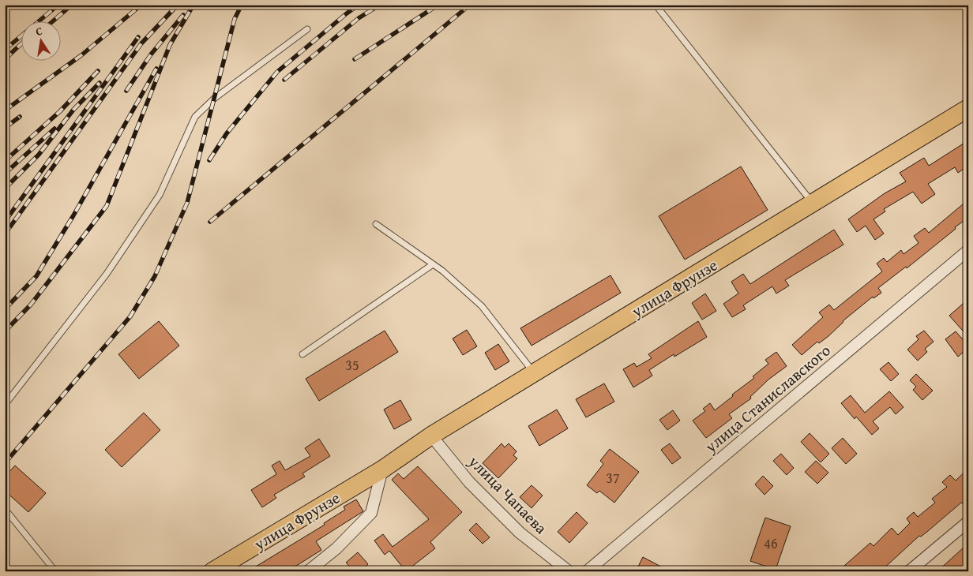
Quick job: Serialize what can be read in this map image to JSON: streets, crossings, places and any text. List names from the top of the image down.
{
  "streets": {
    "main road": ["улица Фрунзе"],
    "street": ["улица Станиславского", "улица Чапаева"]
  },
  "crossings": [
    ["улица Фрунзе", "улица Чапаева"]
  ],
  "house_numbers": ["35", "37", "46"],
  "north": "top"
}
